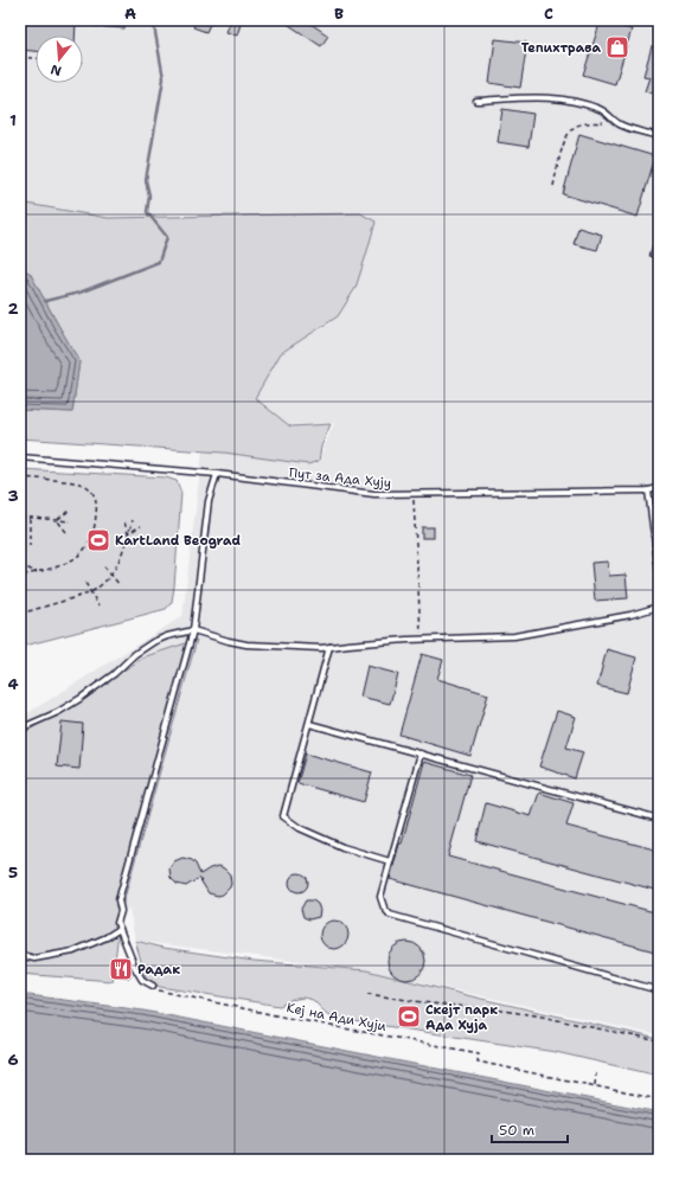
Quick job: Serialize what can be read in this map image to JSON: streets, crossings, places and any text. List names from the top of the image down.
{
  "streets": {
    "lane": ["Пут за Ада Хују"],
    "path": ["Кеј на Ади Хуји"]
  },
  "places": {
    "shop": ["Тепихтрава"],
    "sports": ["KartLand Beograd", "Скејт парк Ада Хуја"],
    "restaurant": ["Радак"]
  },
  "scale_bar": "50 m",
  "north": "bottom",
  "grid": {
    "columns": ["A", "B", "C"],
    "rows": [
      "1",
      "2",
      "3",
      "4",
      "5",
      "6"
    ]
  }
}
